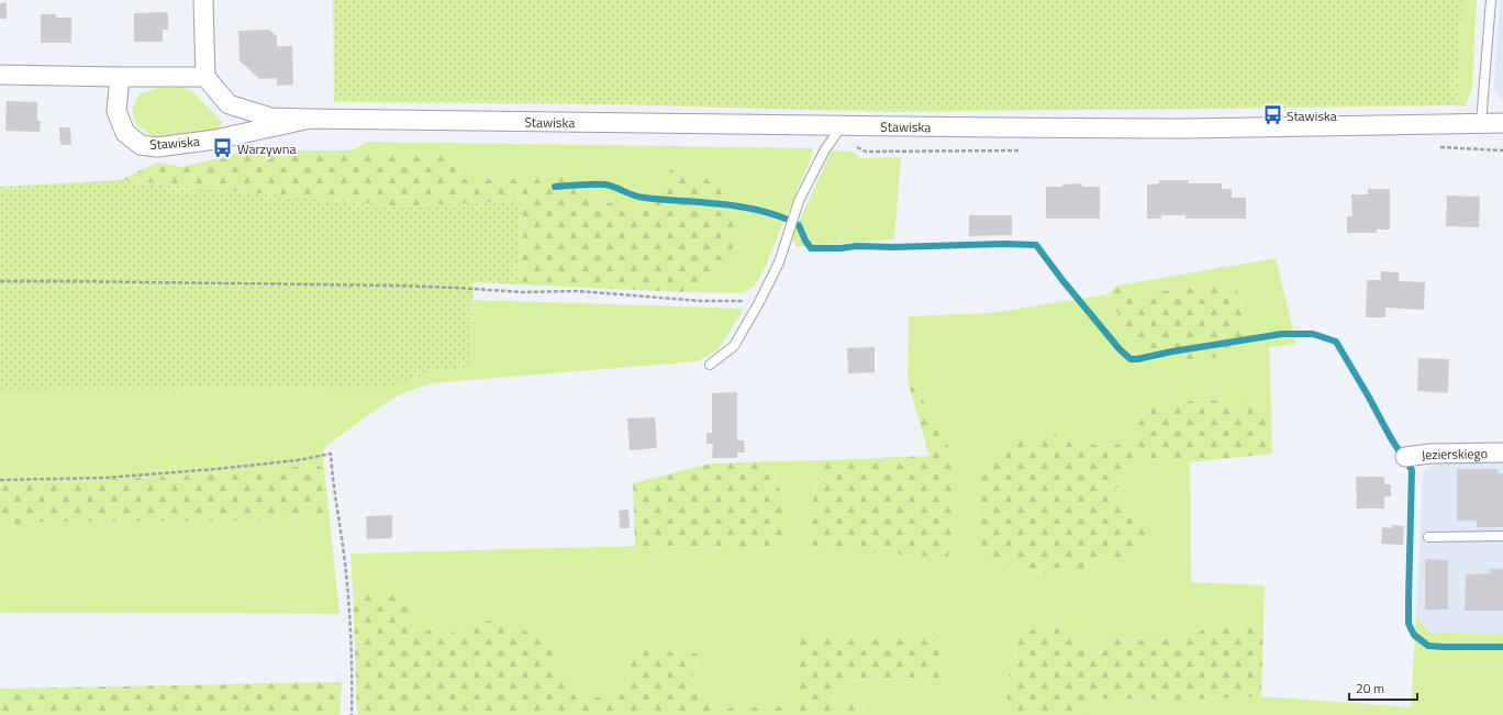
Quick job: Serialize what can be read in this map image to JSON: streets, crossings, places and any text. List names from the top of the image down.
{
  "streets": {
    "street": ["Stawiska", "Jezierskiego"]
  },
  "places": {
    "bus stop": ["Stawiska", "Warzywna"]
  },
  "scale_bar": "20 m"
}
